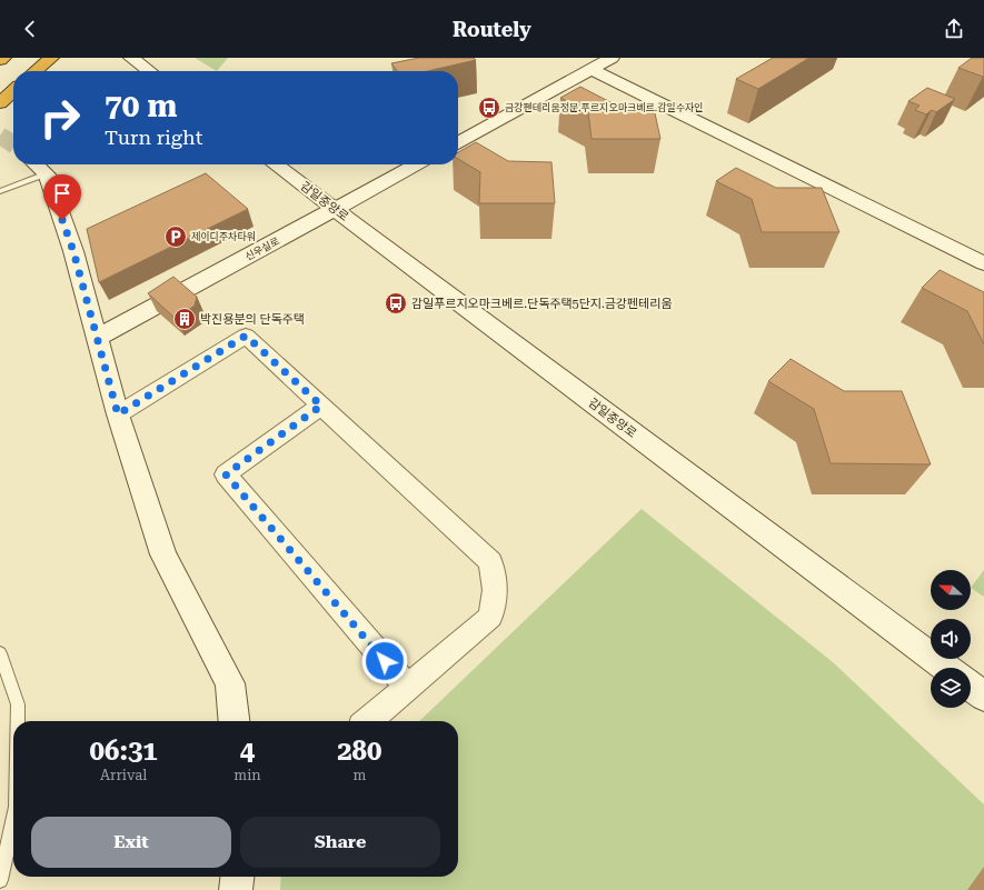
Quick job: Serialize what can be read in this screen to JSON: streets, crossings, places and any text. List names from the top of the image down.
{
  "streets": {
    "street": ["감일중앙로", "신우실로"]
  },
  "crossings": [
    ["감일중앙로", "신우실로"]
  ],
  "places": {
    "bus stop": ["금강펜테리움정문.푸르지오마크베르.감일수자인", "감일푸르지오마크베르.단독주택5단지.금강펜테리움"],
    "parking": ["제이디주차타워"],
    "building": ["박진용분의 단독주택"]
  },
  "north": "left",
  "page": {
    "header": "Routely",
    "turn": ["70 m", "Turn right"],
    "eta": [
      "06:31",
      "Arrival",
      "4",
      "min",
      "280",
      "m"
    ],
    "buttons": ["Exit", "Share"]
  }
}
